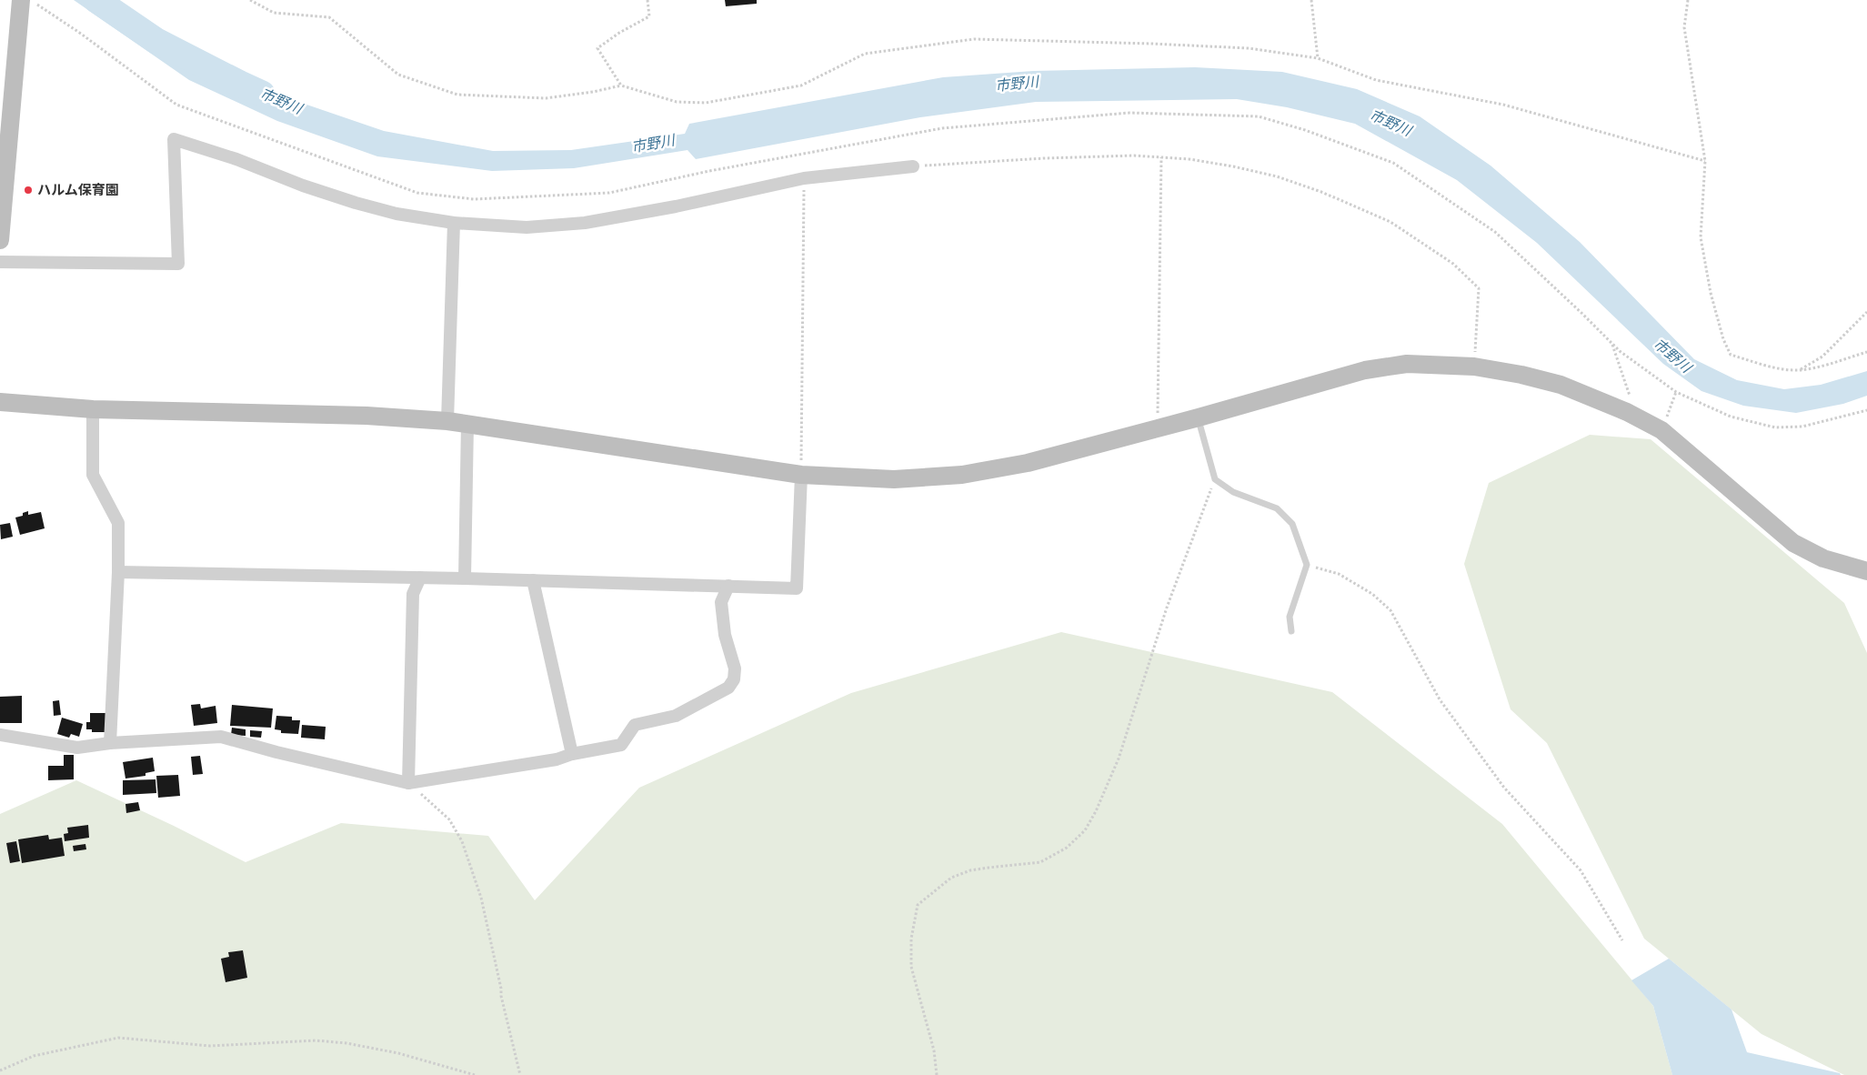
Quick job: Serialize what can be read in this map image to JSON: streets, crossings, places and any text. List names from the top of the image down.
{
  "water": ["市野川"],
  "places": ["ハルム保育園"]
}
